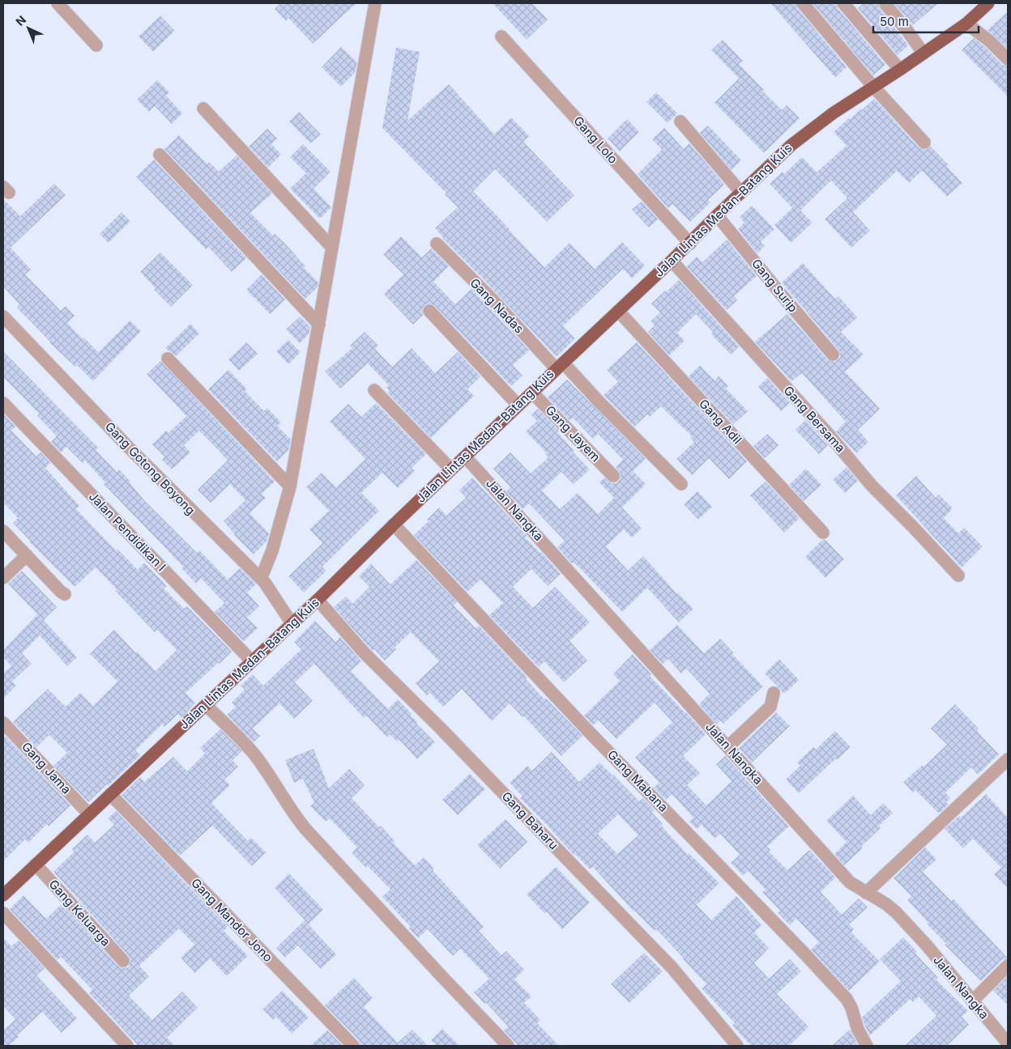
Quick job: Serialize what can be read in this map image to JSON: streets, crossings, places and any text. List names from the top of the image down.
{
  "streets": {
    "highway": ["Jalan Lintas Medan–Batang Kuis"],
    "street": [
      "Gang Lolo",
      "Gang Surip",
      "Gang Nadas",
      "Gang Bersama",
      "Gang Adil",
      "Gang Jayem",
      "Gang Gotong Boyong",
      "Jalan Nangka",
      "Jalan Pendidikan I",
      "Gang Jama",
      "Gang Mabana",
      "Gang Baharu",
      "Gang Keluarga",
      "Gang Mandor Jono"
    ]
  },
  "crossings": [
    ["Gang Lolo", "Jalan Lintas Medan–Batang Kuis"],
    ["Jalan Lintas Medan–Batang Kuis", "Gang Surip"],
    ["Jalan Lintas Medan–Batang Kuis", "Gang Nadas"],
    ["Jalan Lintas Medan–Batang Kuis", "Gang Bersama"],
    ["Jalan Lintas Medan–Batang Kuis", "Gang Adil"],
    ["Jalan Lintas Medan–Batang Kuis", "Gang Jayem"],
    ["Jalan Lintas Medan–Batang Kuis", "Gang Gotong Boyong"],
    ["Jalan Lintas Medan–Batang Kuis", "Jalan Nangka"],
    ["Jalan Lintas Medan–Batang Kuis", "Jalan Pendidikan I"],
    ["Jalan Lintas Medan–Batang Kuis", "Gang Jama"],
    ["Jalan Lintas Medan–Batang Kuis", "Gang Mabana"],
    ["Jalan Lintas Medan–Batang Kuis", "Gang Baharu"],
    ["Jalan Lintas Medan–Batang Kuis", "Gang Keluarga"],
    ["Jalan Lintas Medan–Batang Kuis", "Gang Mandor Jono"]
  ],
  "scale_bar": "50 m",
  "north": "top left"
}
